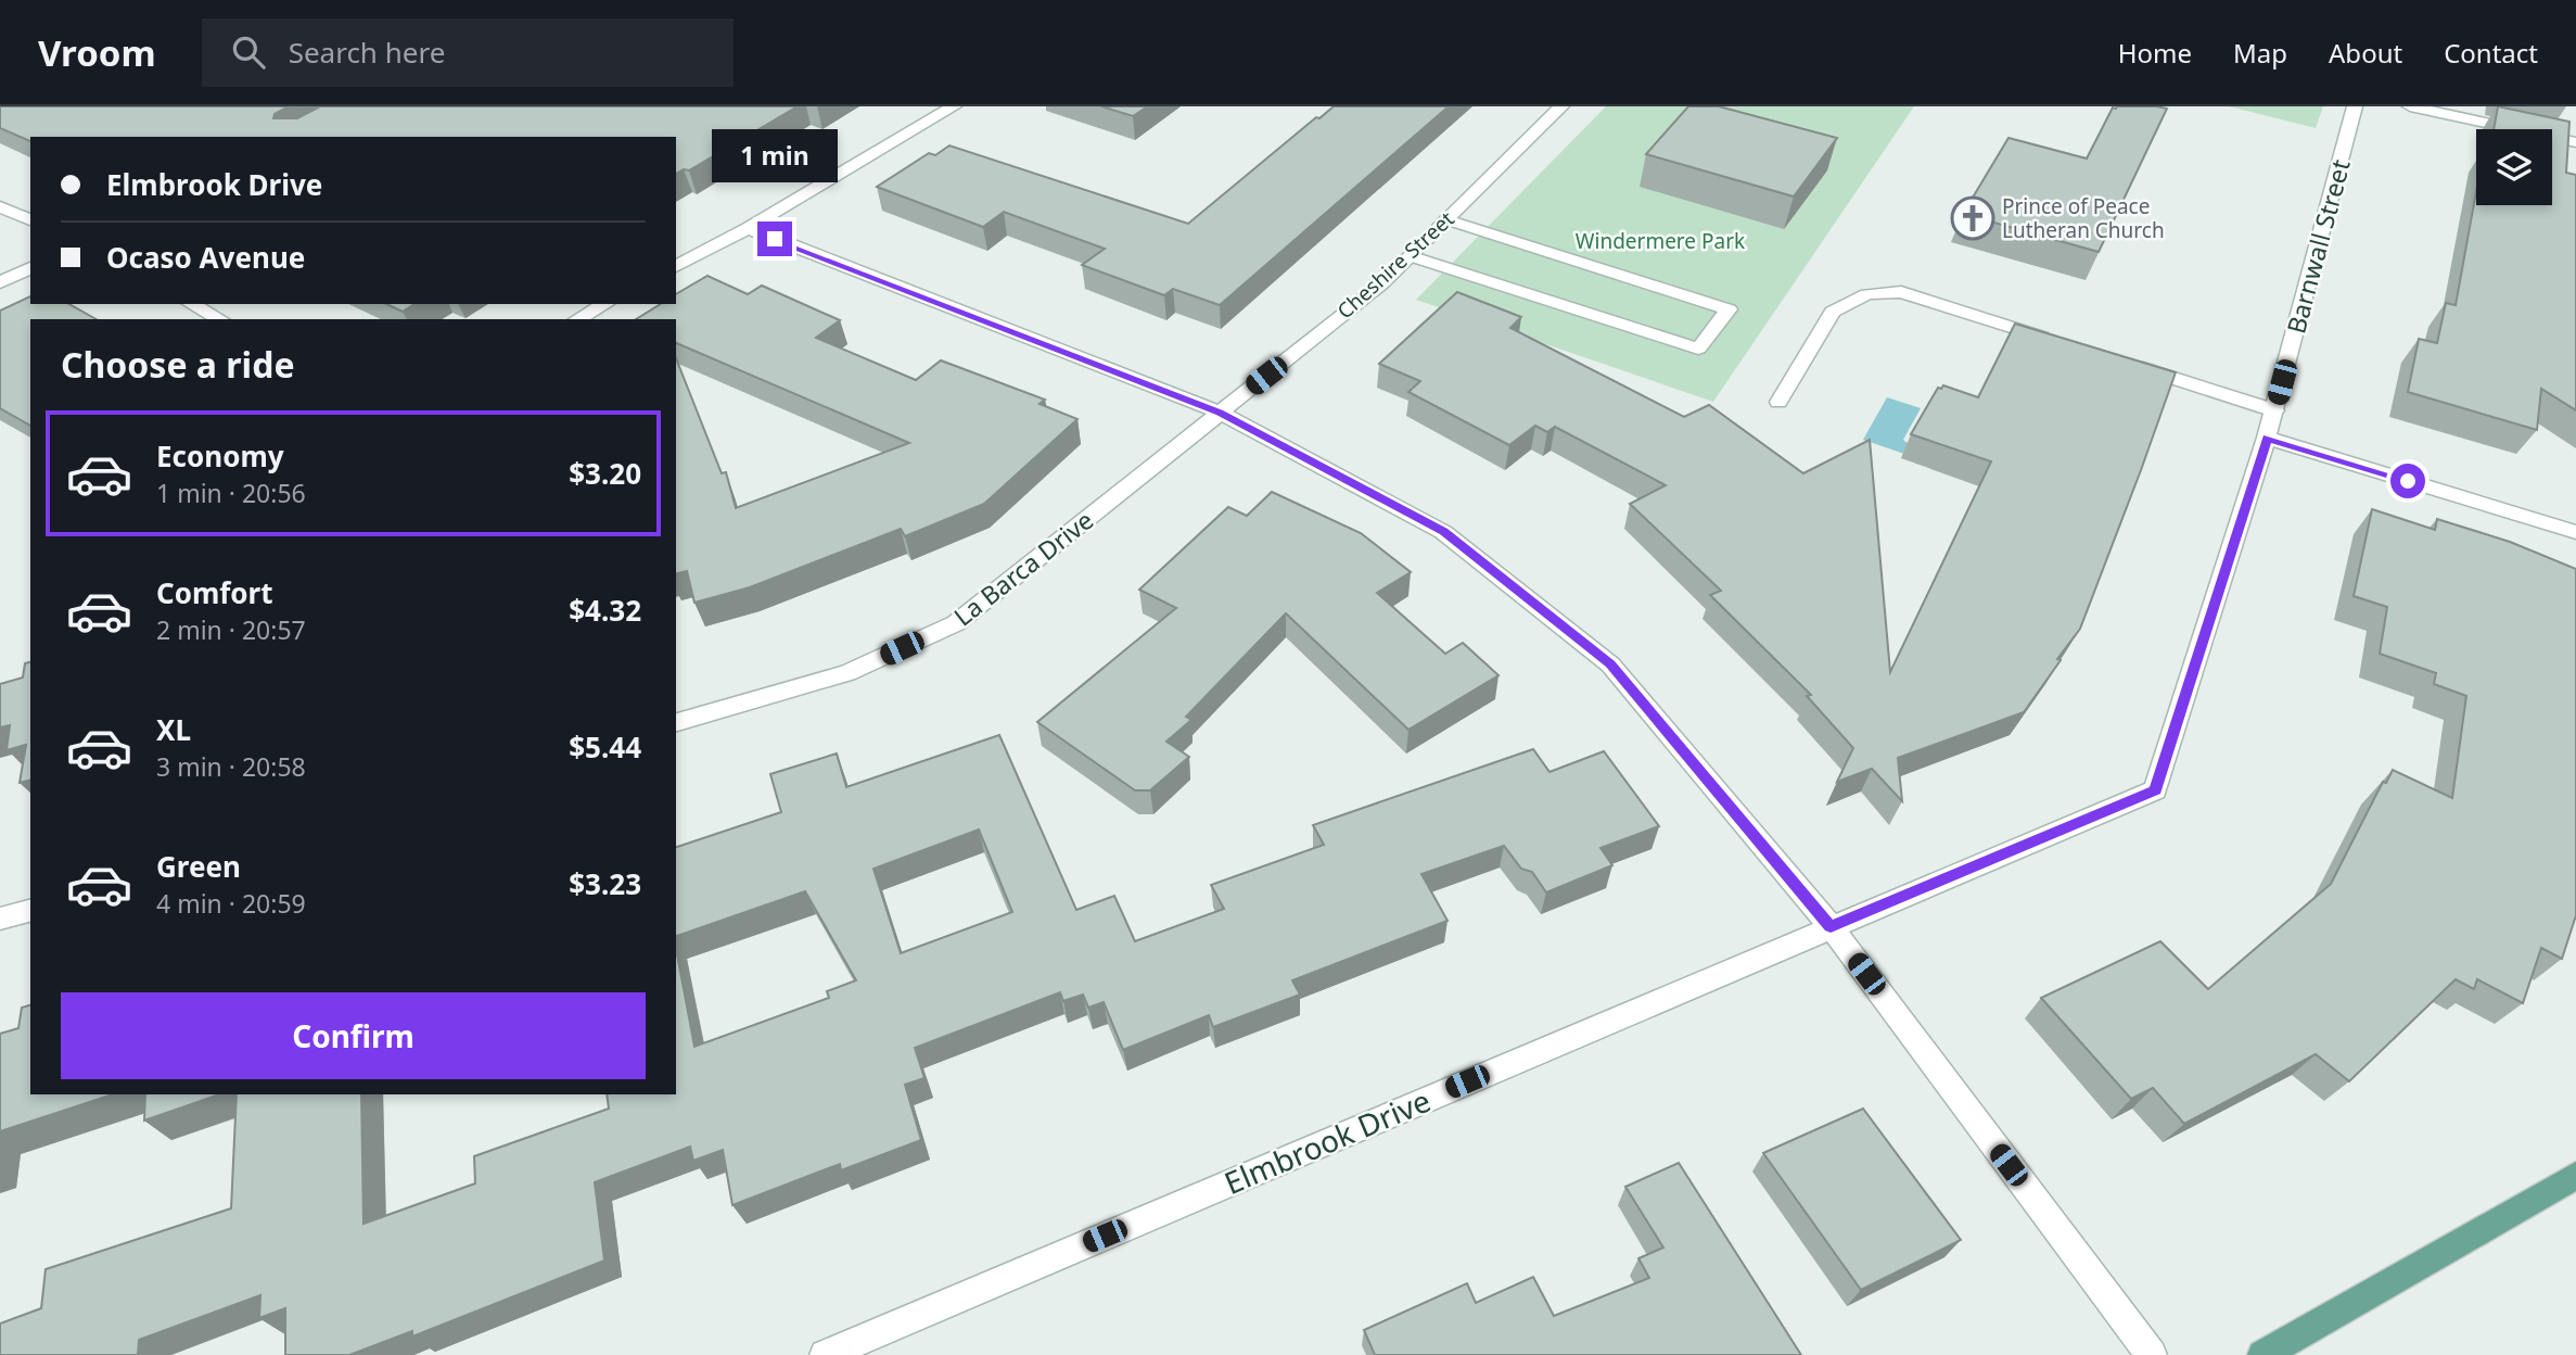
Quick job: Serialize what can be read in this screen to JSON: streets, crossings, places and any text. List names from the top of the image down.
{
  "streets": {
    "street": [
      "Barnwall Street",
      "Cheshire Street",
      "La Barca Drive",
      "Elmbrook Drive"
    ]
  },
  "crossings": [
    ["Barnwall Street", "Elmbrook Drive"],
    ["Cheshire Street", "La Barca Drive"]
  ],
  "parks": ["Windermere Park"],
  "places": {
    "church": ["Prince of Peace Lutheran Church"]
  },
  "page": {
    "header": "Vroom",
    "search": "Search here",
    "nav": [
      "Home",
      "Map",
      "About",
      "Contact"
    ],
    "bubble": "1 min",
    "banner": ["Elmbrook Drive", "Ocaso Avenue"],
    "heading": "Choose a ride",
    "list": [
      {
        "name": "Economy",
        "note": "1 min · 20:56",
        "value": "$3.20"
      },
      {
        "name": "Comfort",
        "note": "2 min · 20:57",
        "value": "$4.32"
      },
      {
        "name": "XL",
        "note": "3 min · 20:58",
        "value": "$5.44"
      },
      {
        "name": "Green",
        "note": "4 min · 20:59",
        "value": "$3.23"
      }
    ],
    "buttons": "Confirm"
  }
}
